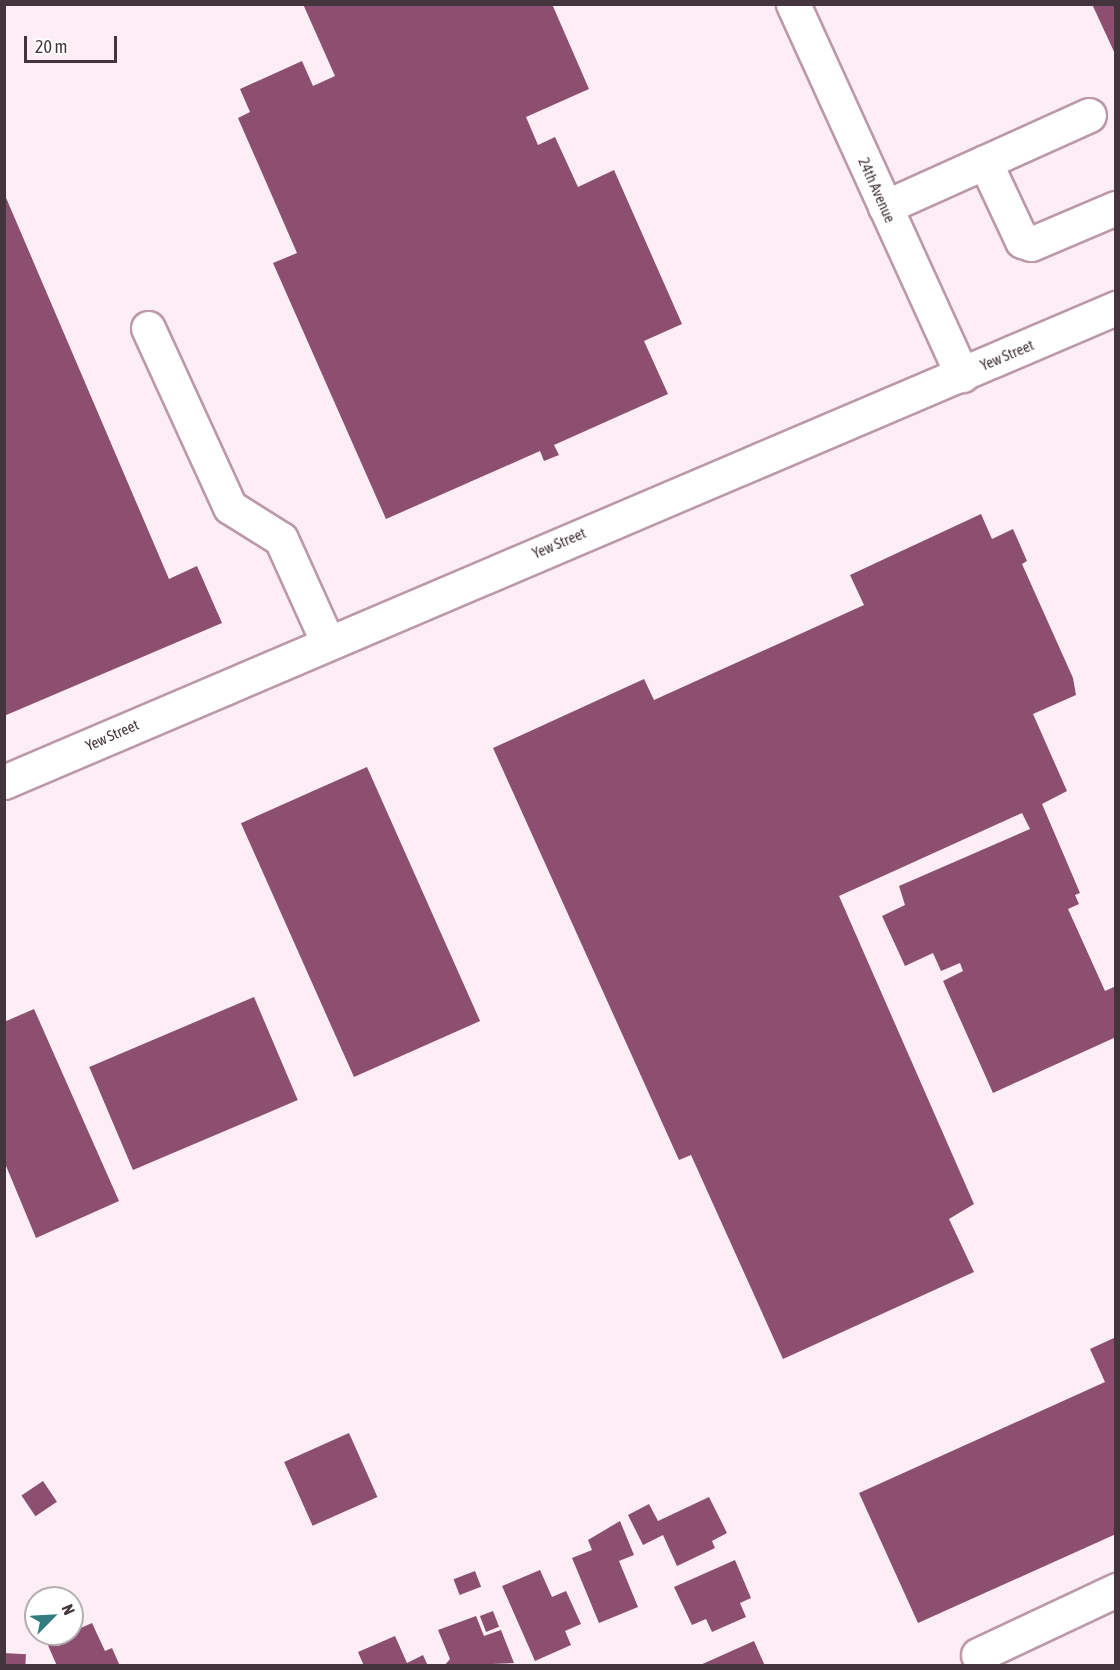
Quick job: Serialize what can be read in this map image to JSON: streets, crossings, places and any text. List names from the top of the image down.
{
  "streets": {
    "street": ["24th Avenue", "Yew Street"]
  },
  "crossings": [
    ["24th Avenue", "Yew Street"]
  ],
  "scale_bar": "20 m",
  "north": "top right"
}
